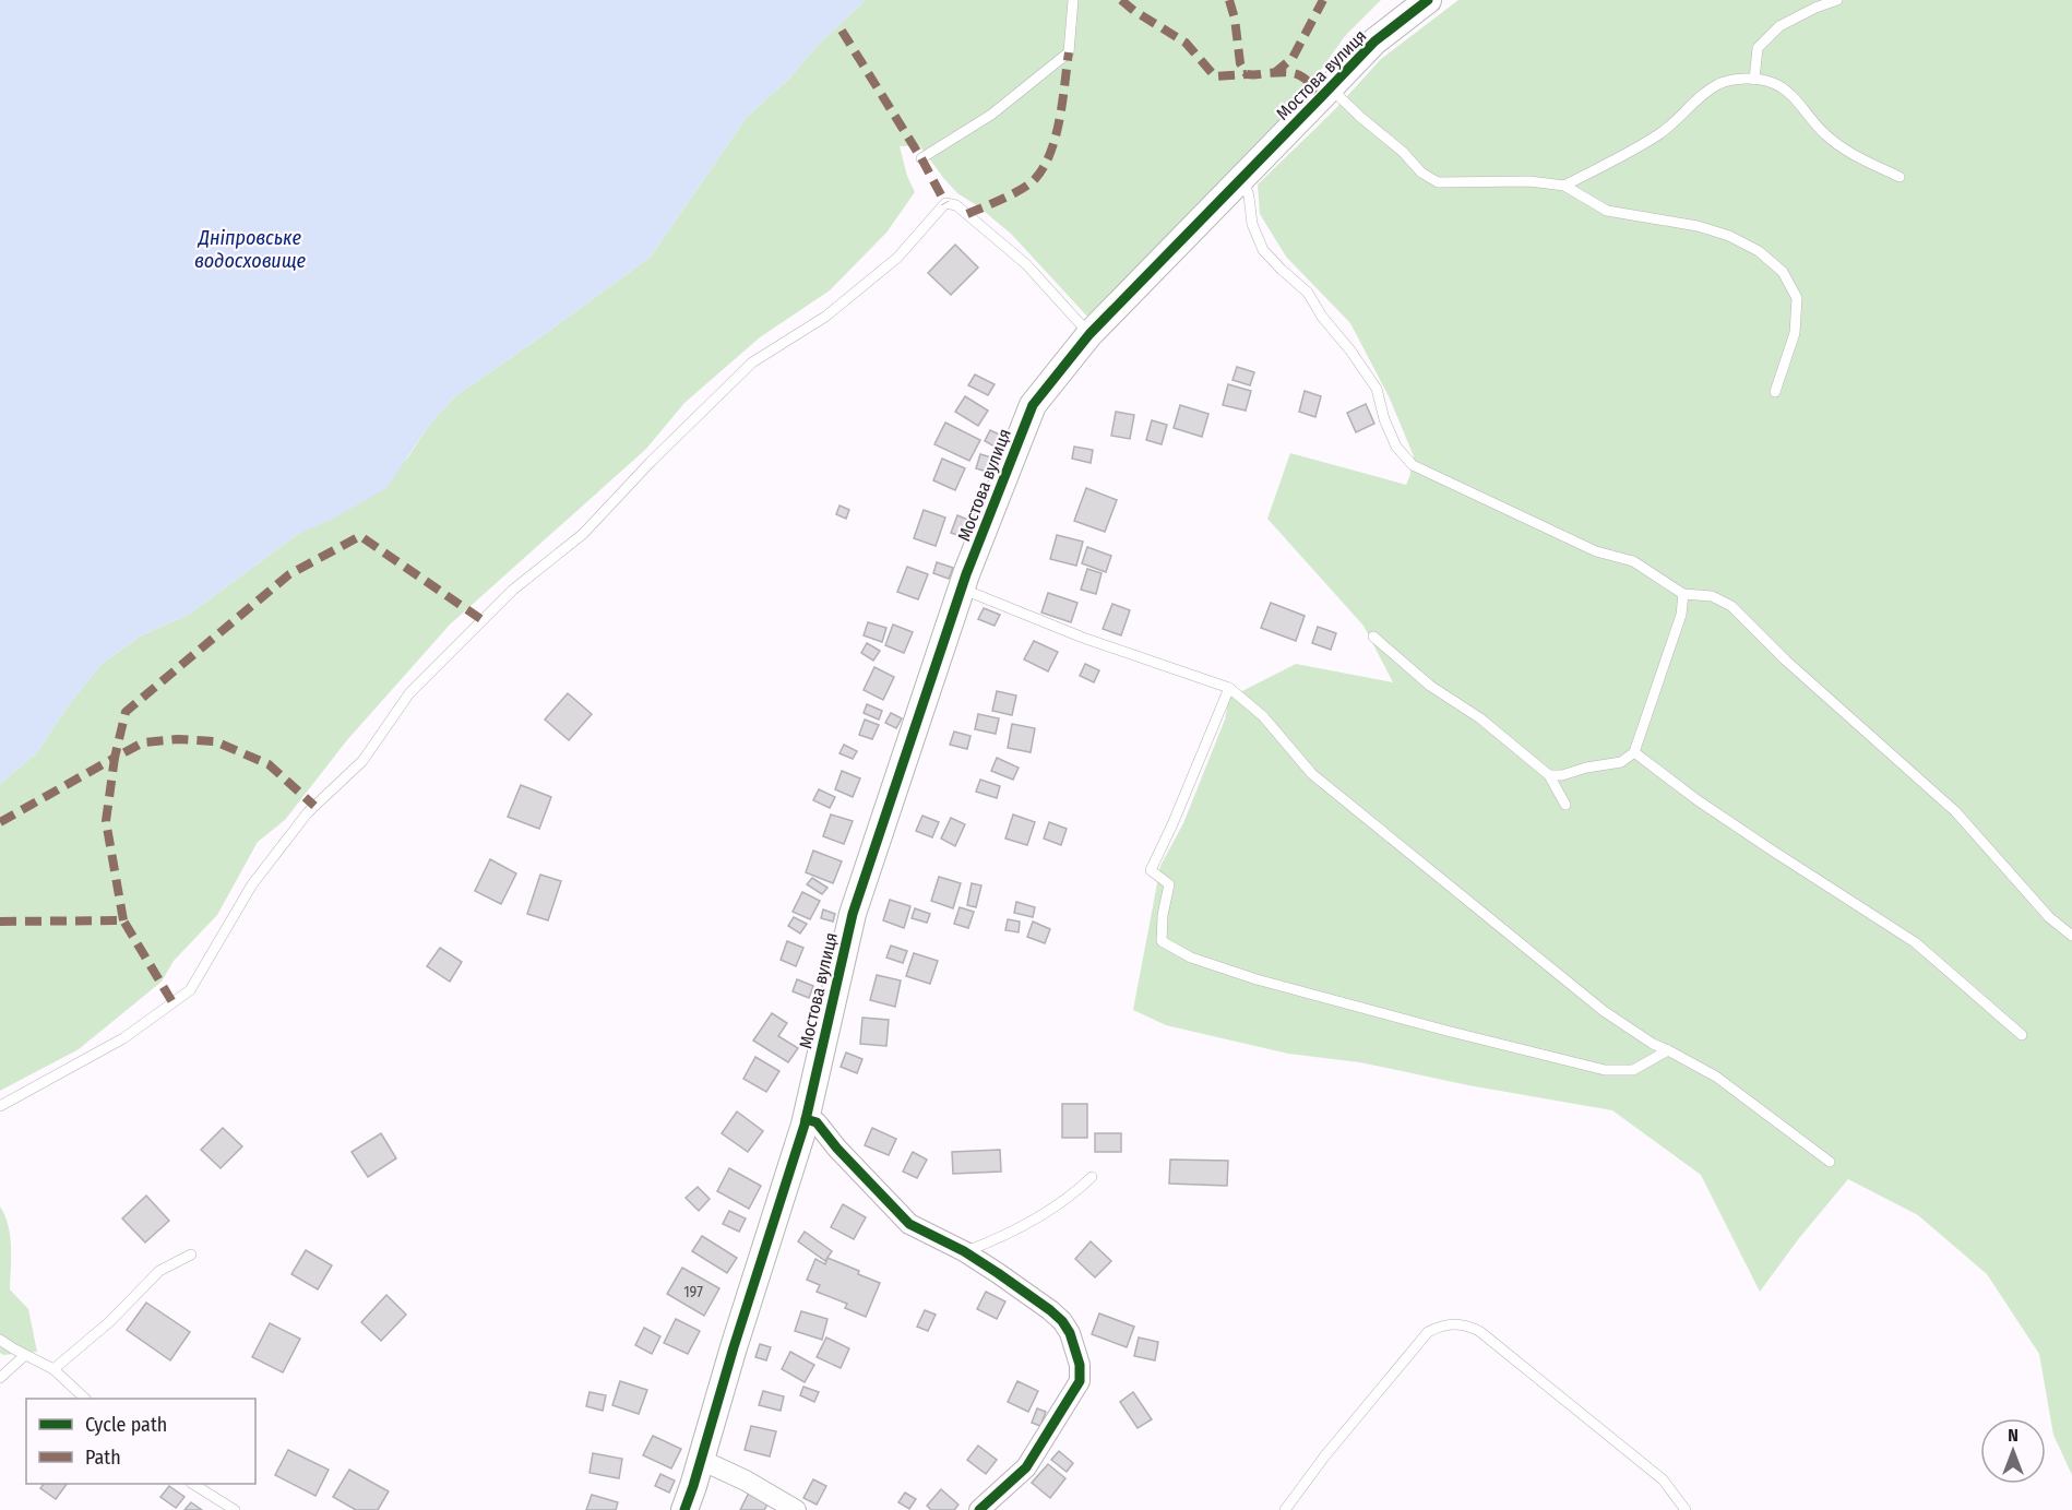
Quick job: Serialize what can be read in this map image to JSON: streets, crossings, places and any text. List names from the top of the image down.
{
  "streets": {
    "street": ["Мостова вулиця"]
  },
  "water": ["Дніпровське водосховище"],
  "house_numbers": ["197"],
  "legend": ["Cycle path", "Path"],
  "north": "top"
}
